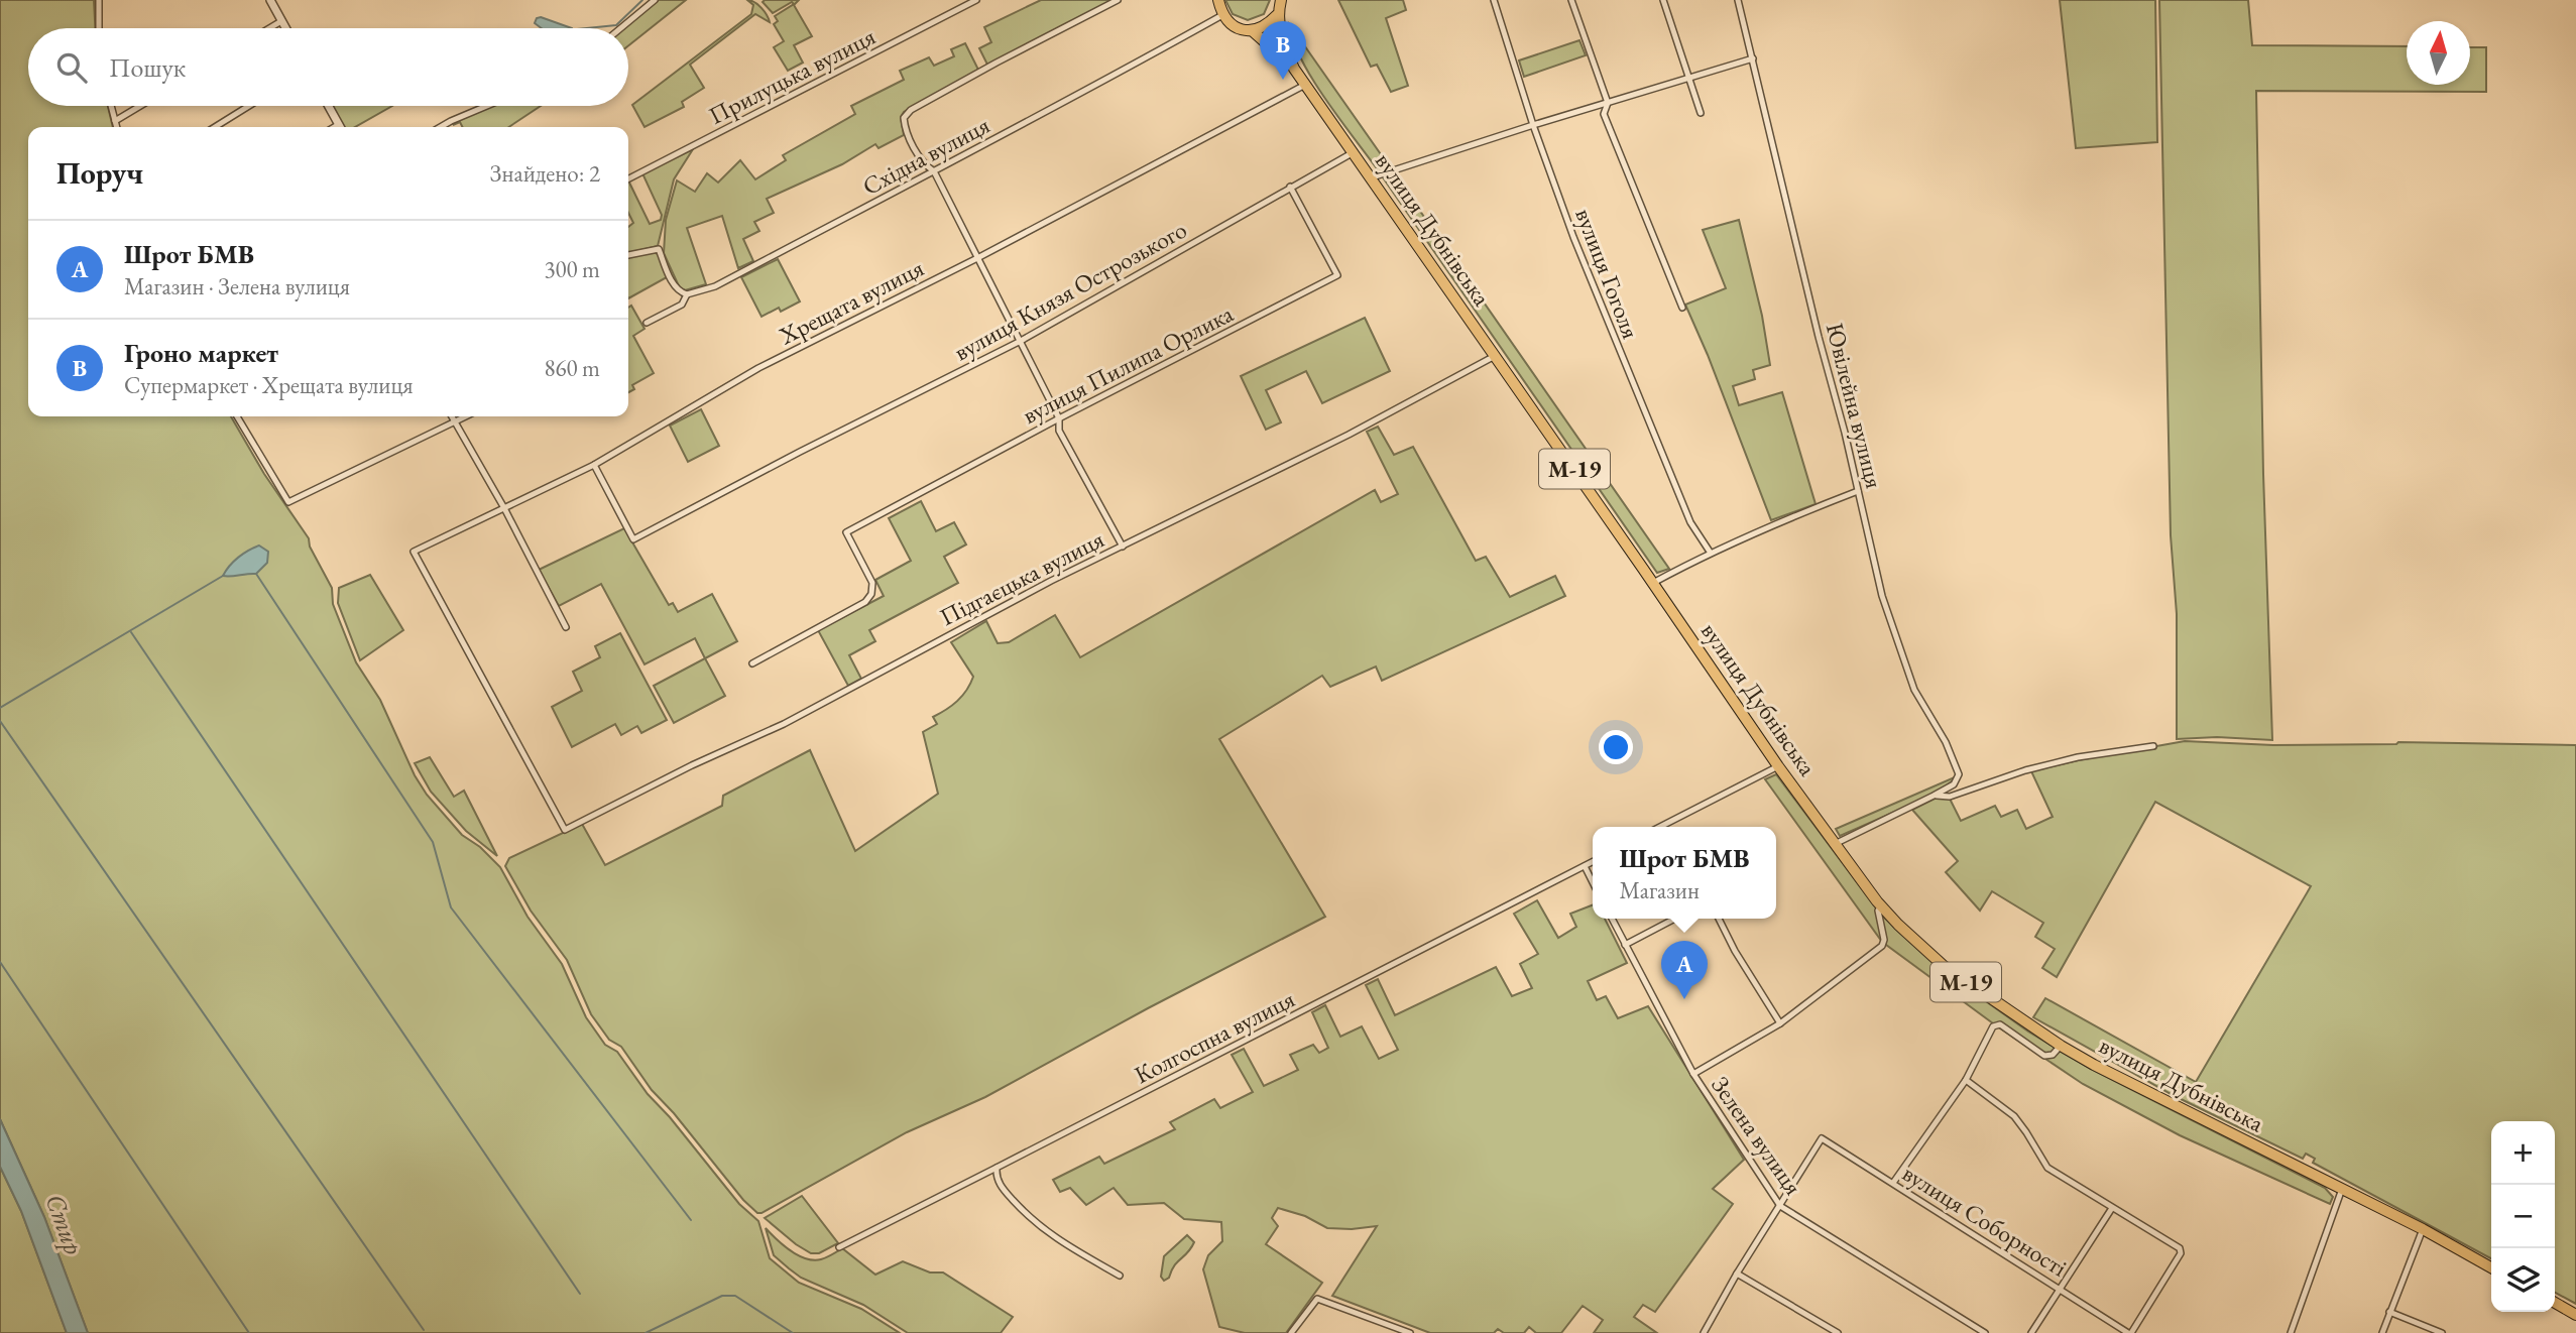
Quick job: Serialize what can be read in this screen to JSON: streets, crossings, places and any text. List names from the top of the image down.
{
  "streets": {
    "highway": ["вулиця Дубнівська", "М-19"],
    "street": [
      "Прилуцька вулиця",
      "Східна вулиця",
      "вулиця Гоголя",
      "вулиця Князя Острозького",
      "Хрещата вулиця",
      "вулиця Пилипа Орлика",
      "Ювілейна вулиця",
      "Підгаєцька вулиця",
      "Колгоспна вулиця",
      "Зелена вулиця",
      "вулиця Соборності"
    ]
  },
  "crossings": [
    ["Східна вулиця", "М-19"],
    ["вулиця Дубнівська", "вулиця Князя Острозького"],
    ["вулиця Дубнівська", "Хрещата вулиця"],
    ["вулиця Дубнівська", "М-19"],
    ["вулиця Дубнівська", "Підгаєцька вулиця"],
    ["вулиця Князя Острозького", "Хрещата вулиця"],
    ["вулиця Князя Острозького", "вулиця Пилипа Орлика"],
    ["Хрещата вулиця", "Підгаєцька вулиця"],
    ["Зелена вулиця", "вулиця Соборності"]
  ],
  "water": ["Стир"],
  "north": "top",
  "page": {
    "pins": ["B", "A"],
    "search": "Пошук",
    "heading": ["Поруч", "Знайдено: 2"],
    "list": [
      {
        "mark": "A",
        "name": "Шрот БМВ",
        "note": "Магазин · Зелена вулиця",
        "value": "300 m"
      },
      {
        "mark": "B",
        "name": "Гроно маркет",
        "note": "Супермаркет · Хрещата вулиця",
        "value": "860 m"
      }
    ],
    "popup": ["Шрот БМВ", "Магазин"],
    "map_buttons": ["+", "−"]
  }
}
